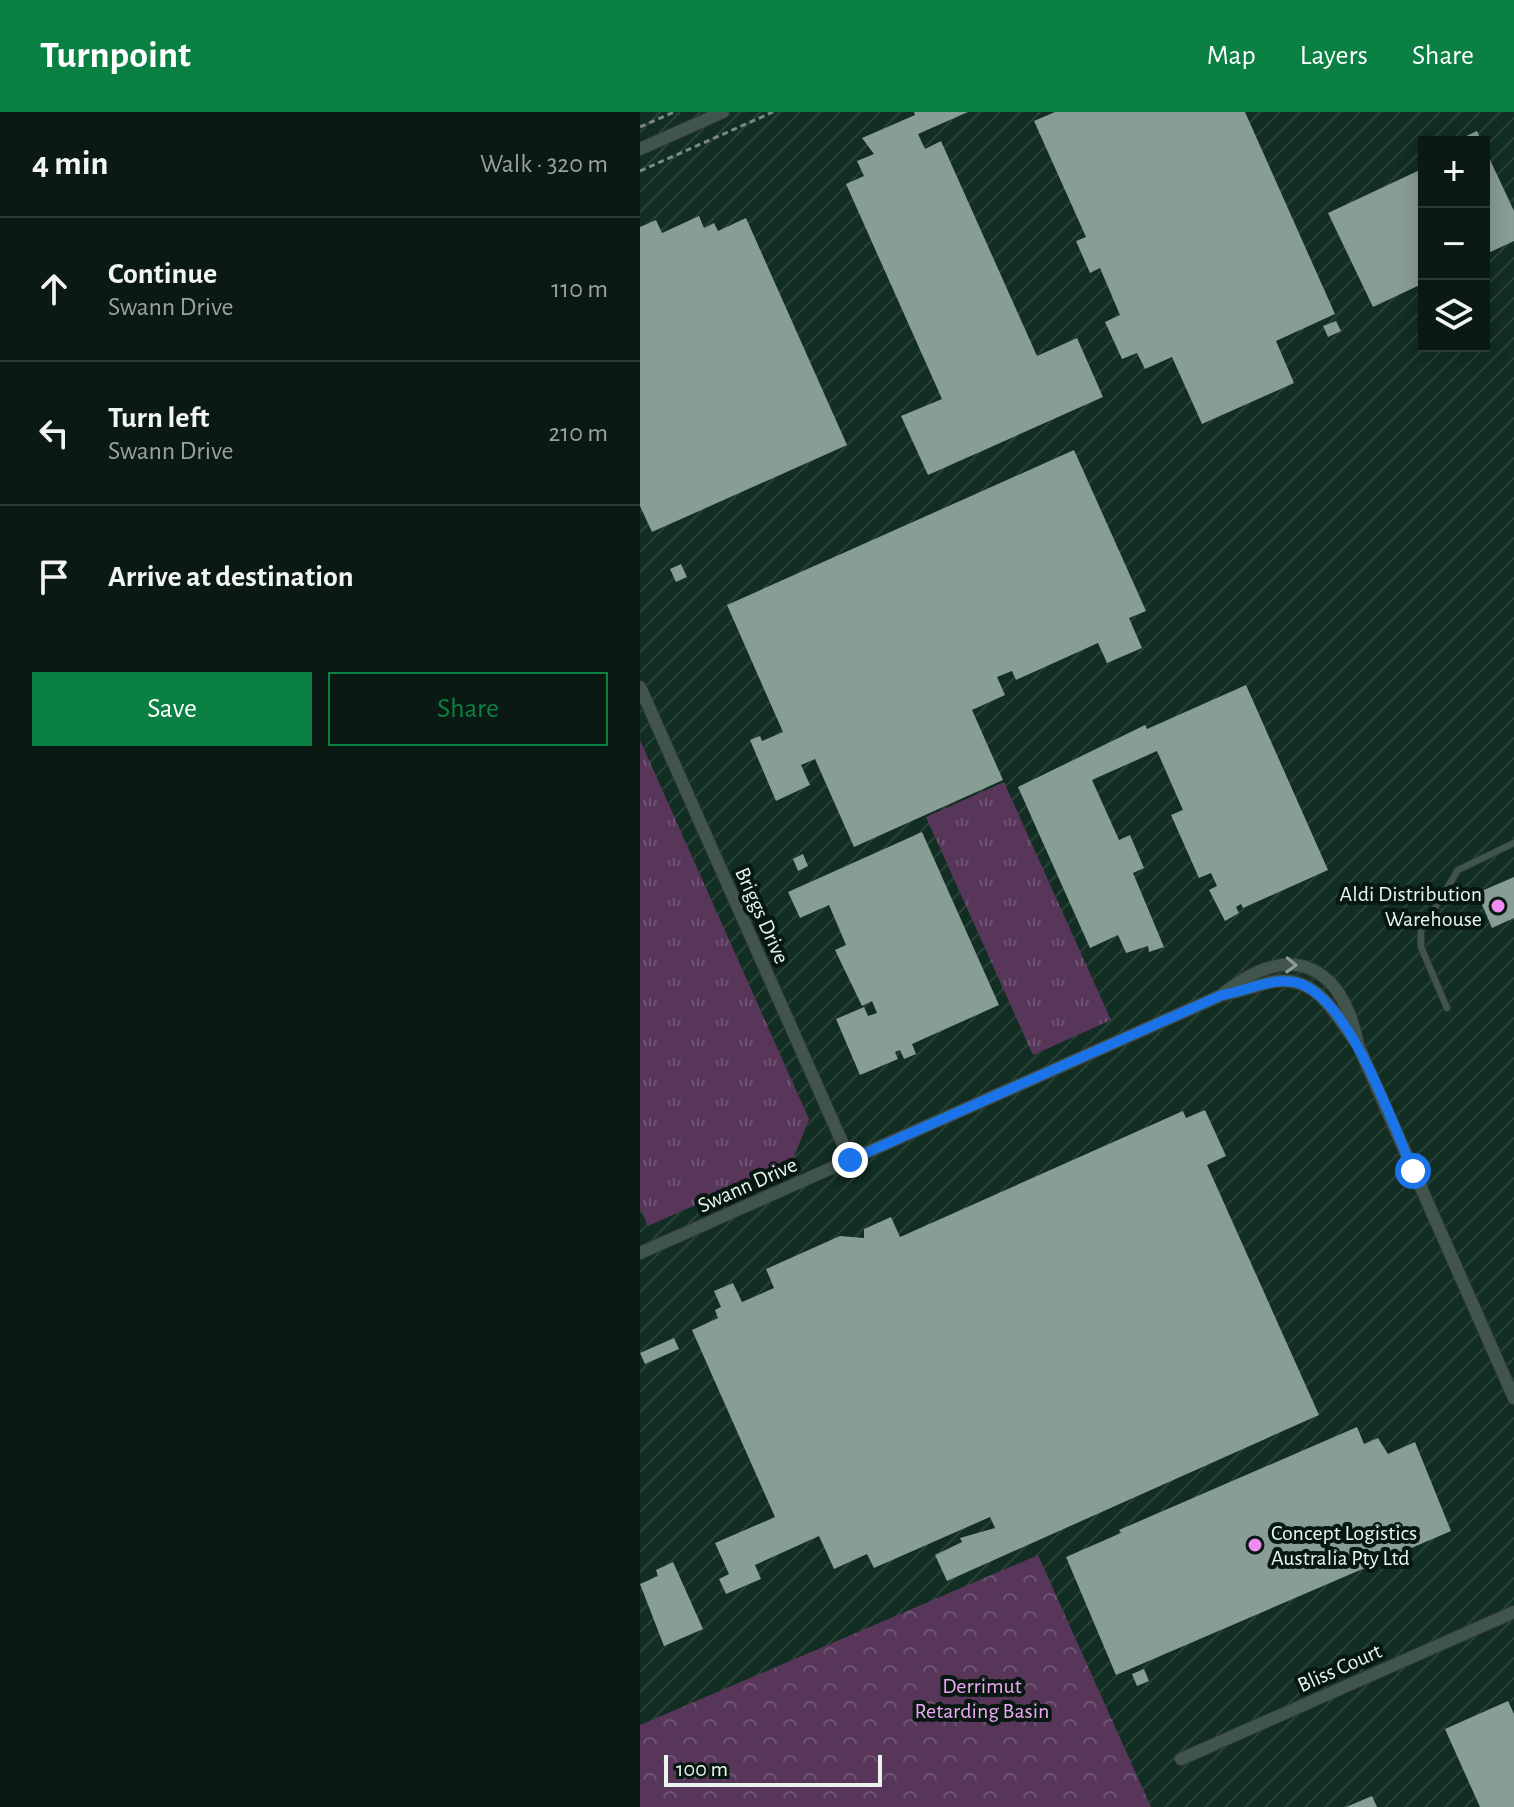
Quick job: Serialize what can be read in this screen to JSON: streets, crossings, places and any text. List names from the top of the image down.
{
  "streets": {
    "street": ["Briggs Drive", "Swann Drive", "Bliss Court"]
  },
  "crossings": [
    ["Briggs Drive", "Swann Drive"]
  ],
  "parks": ["Derrimut Retarding Basin"],
  "places": ["Aldi Distribution Warehouse", "Concept Logistics Australia Pty Ltd"],
  "scale_bar": "100 m",
  "page": {
    "header": "Turnpoint",
    "nav": ["Map", "Layers", "Share"],
    "heading": ["4 min", "Walk · 320 m"],
    "map_buttons": ["+", "−"],
    "list": [
      ["Continue", "Swann Drive", "110 m"],
      ["Turn left", "Swann Drive", "210 m"],
      "Arrive at destination"
    ],
    "buttons": ["Save", "Share"],
    "scale": "100 m"
  }
}
